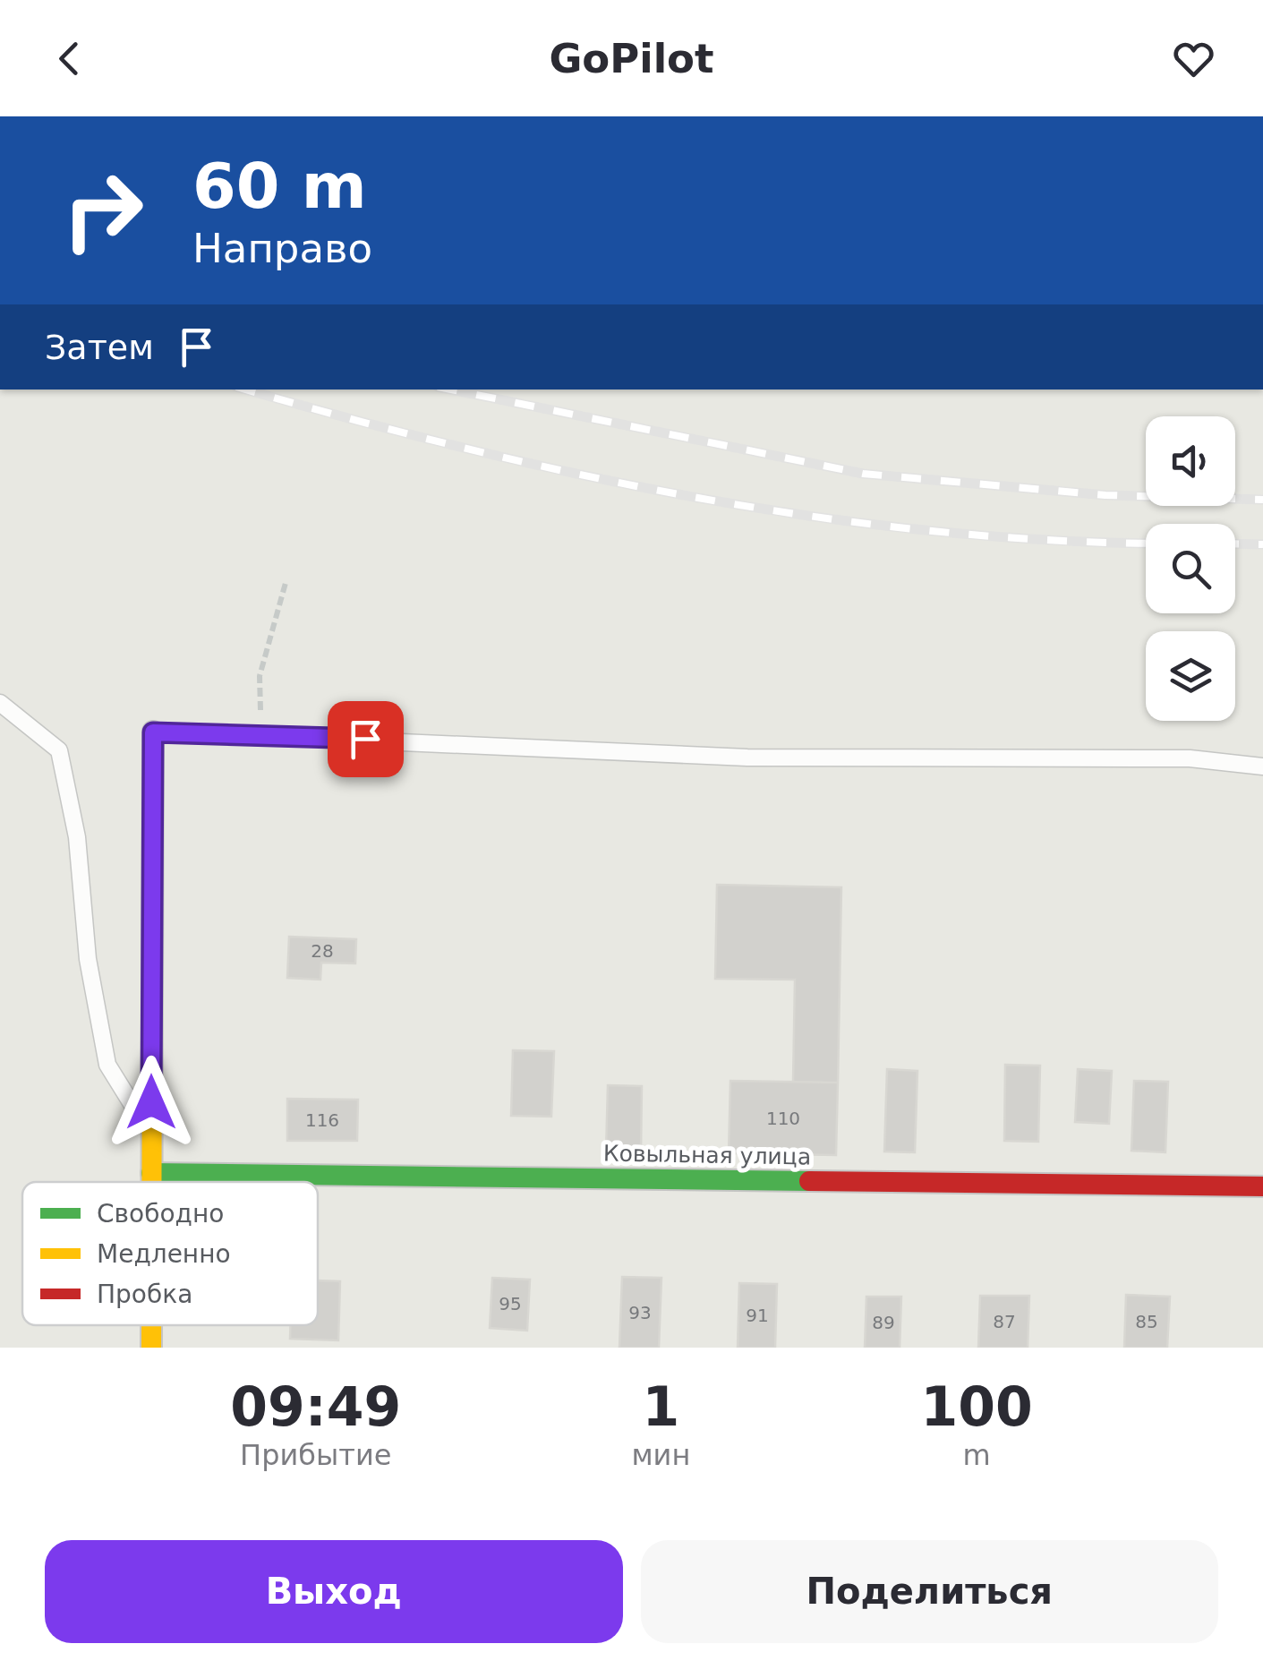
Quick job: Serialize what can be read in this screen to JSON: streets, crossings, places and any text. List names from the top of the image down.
{
  "streets": {
    "street": ["Ковыльная улица"]
  },
  "house_numbers": [
    "28",
    "110",
    "116",
    "95",
    "93",
    "91",
    "87",
    "85",
    "89"
  ],
  "legend": ["Свободно", "Медленно", "Пробка"],
  "page": {
    "header": "GoPilot",
    "turn": ["60 m", "Направо"],
    "then": "Затем",
    "eta": [
      "09:49",
      "Прибытие",
      "1",
      "мин",
      "100",
      "m"
    ],
    "buttons": ["Выход", "Поделиться"]
  }
}
